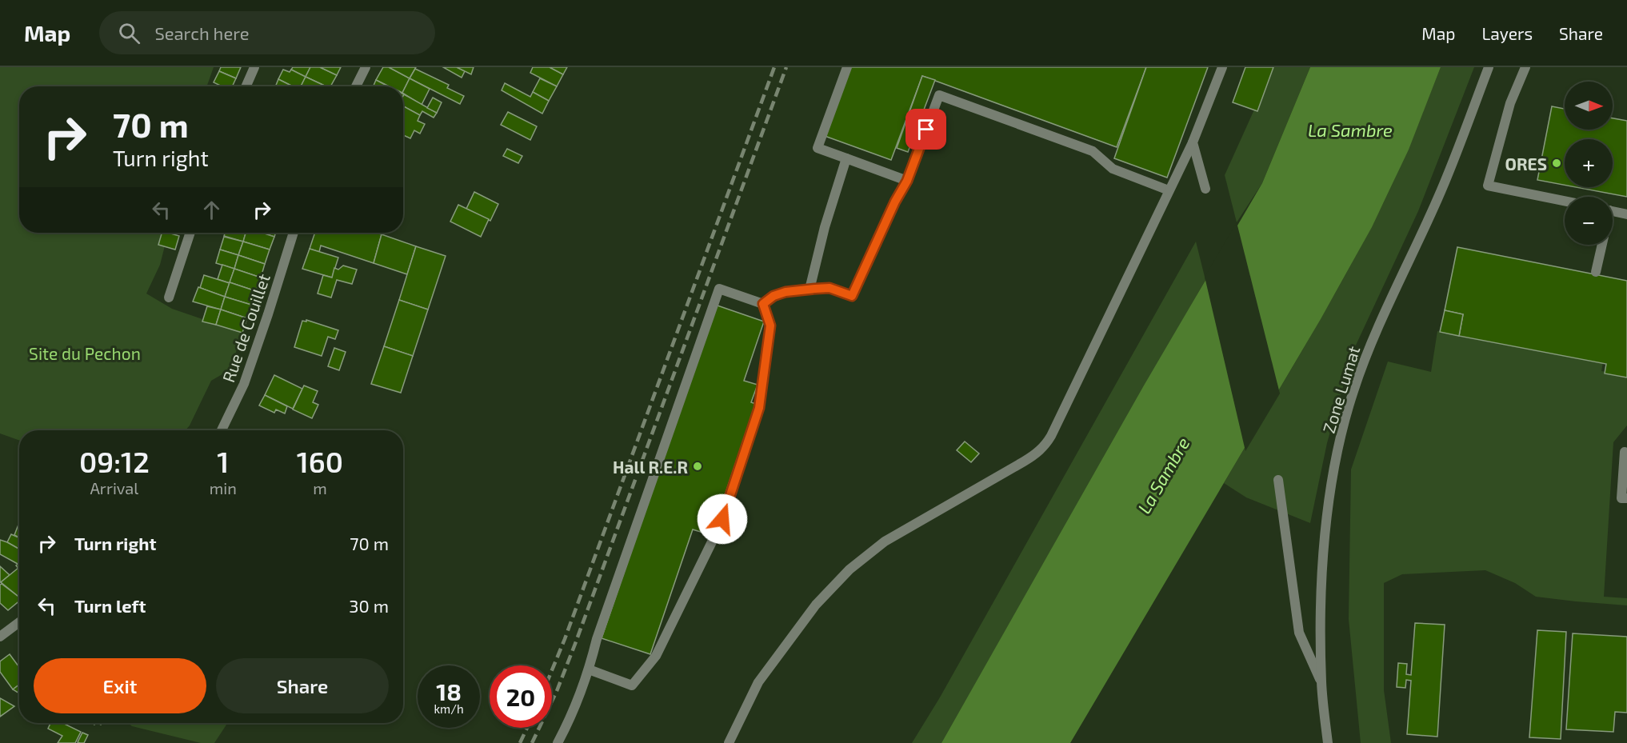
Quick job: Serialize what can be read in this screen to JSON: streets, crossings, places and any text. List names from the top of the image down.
{
  "streets": {
    "street": ["Rue de Couillet", "Zone Lumat"]
  },
  "water": ["La Sambre"],
  "parks": ["Site du Pechon"],
  "places": ["ORES", "Hall R.E.R"],
  "north": "right",
  "page": {
    "header": "Map",
    "search": "Search here",
    "nav": ["Map", "Layers", "Share"],
    "map_buttons": ["+", "−"],
    "turn": ["70 m", "Turn right"],
    "eta": [
      "09:12",
      "Arrival",
      "1",
      "min",
      "160",
      "m"
    ],
    "list": [
      {
        "name": "Turn right",
        "value": "70 m"
      },
      {
        "name": "Turn left",
        "value": "30 m"
      }
    ],
    "buttons": ["Exit", "Share"],
    "speed": "18 km/h",
    "limit": "20"
  }
}
